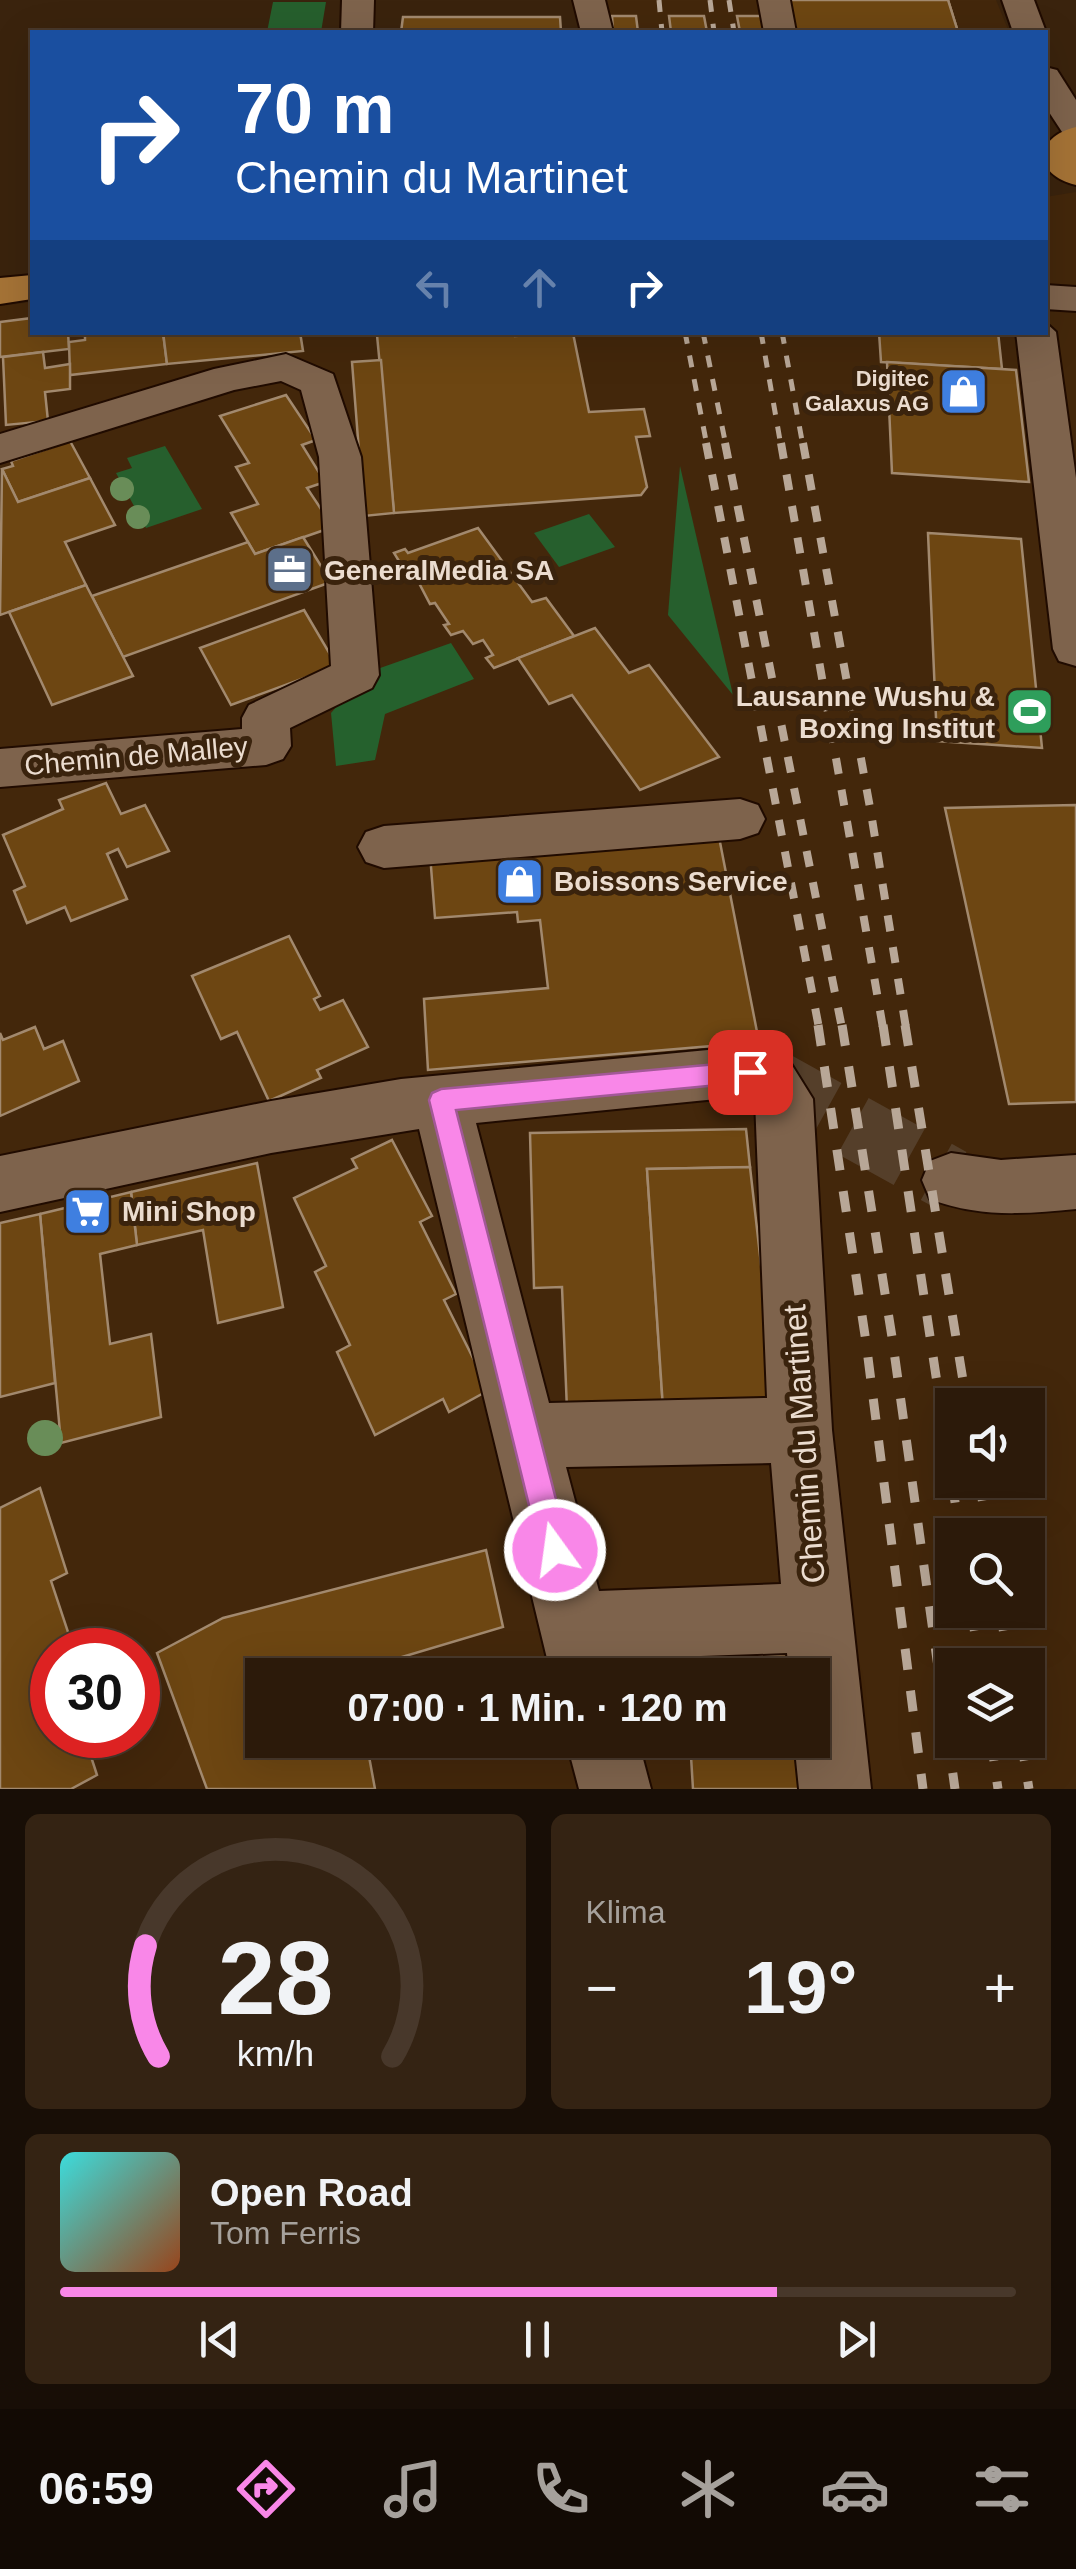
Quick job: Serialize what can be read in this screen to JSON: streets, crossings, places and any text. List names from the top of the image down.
{
  "streets": {
    "street": ["Chemin de Malley", "Chemin du Martinet"]
  },
  "places": {
    "shop": ["Digitec Galaxus AG", "Boissons Service"],
    "office": ["GeneralMedia SA"],
    "sports": ["Lausanne Wushu & Boxing Institut"],
    "supermarket": ["Mini Shop"]
  },
  "page": {
    "turn": ["70 m", "Chemin du Martinet"],
    "limit": "30",
    "trip": "07:00 · 1 Min. · 120 m",
    "tile": "Klima",
    "heat": ["−", "19°", "+"],
    "song": ["Open Road", "Tom Ferris"],
    "tabs": "06:59",
    "gauge": ["28", "km/h"]
  }
}
